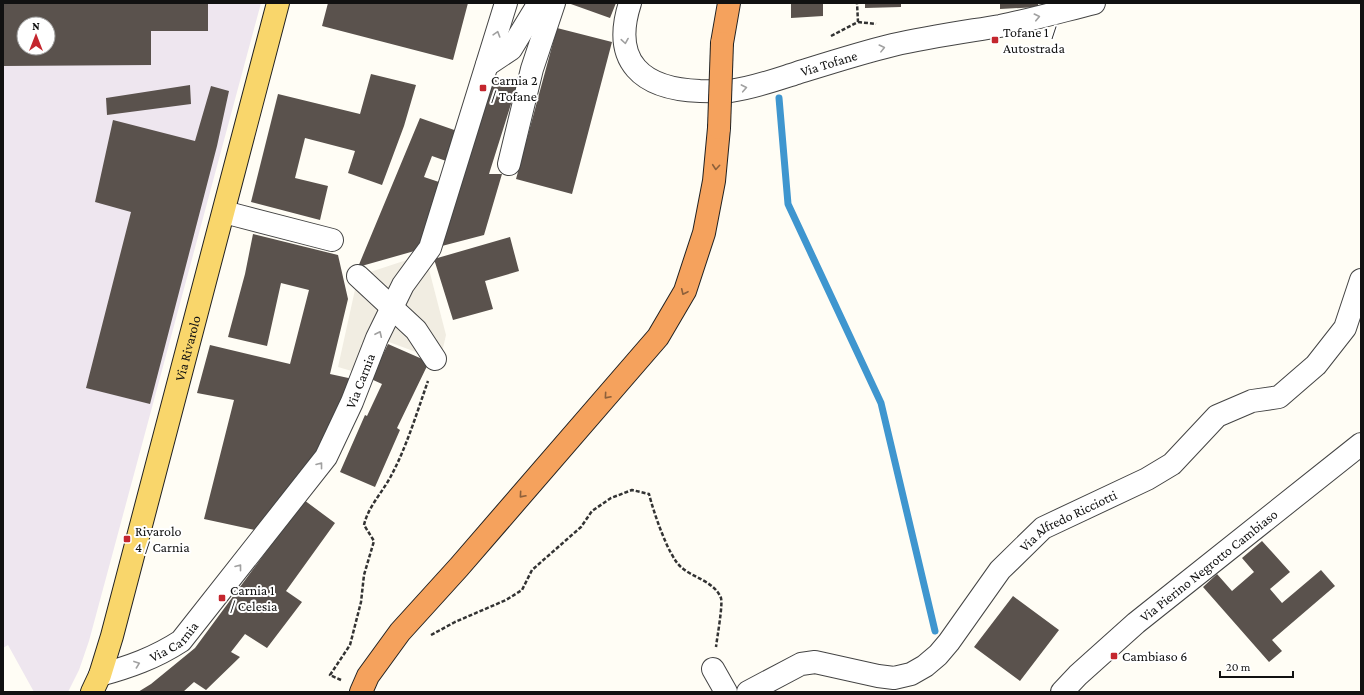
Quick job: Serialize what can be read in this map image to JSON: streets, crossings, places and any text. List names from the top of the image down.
{
  "streets": {
    "main road": ["Via Rivarolo"],
    "street": [
      "Via Tofane",
      "Via Carnia",
      "Via Alfredo Ricciotti",
      "Via Pierino Negrotto Cambiaso"
    ]
  },
  "crossings": [
    ["Via Rivarolo", "Via Carnia"]
  ],
  "one_way": ["Via Tofane", "Via Carnia"],
  "places": {
    "transit": [
      "Tofane 1 / Autostrada",
      "Carnia 2 / Tofane",
      "Rivarolo 4 / Carnia",
      "Carnia 1 / Celesia",
      "Cambiaso 6"
    ]
  },
  "scale_bar": "20 m",
  "north": "top"
}
